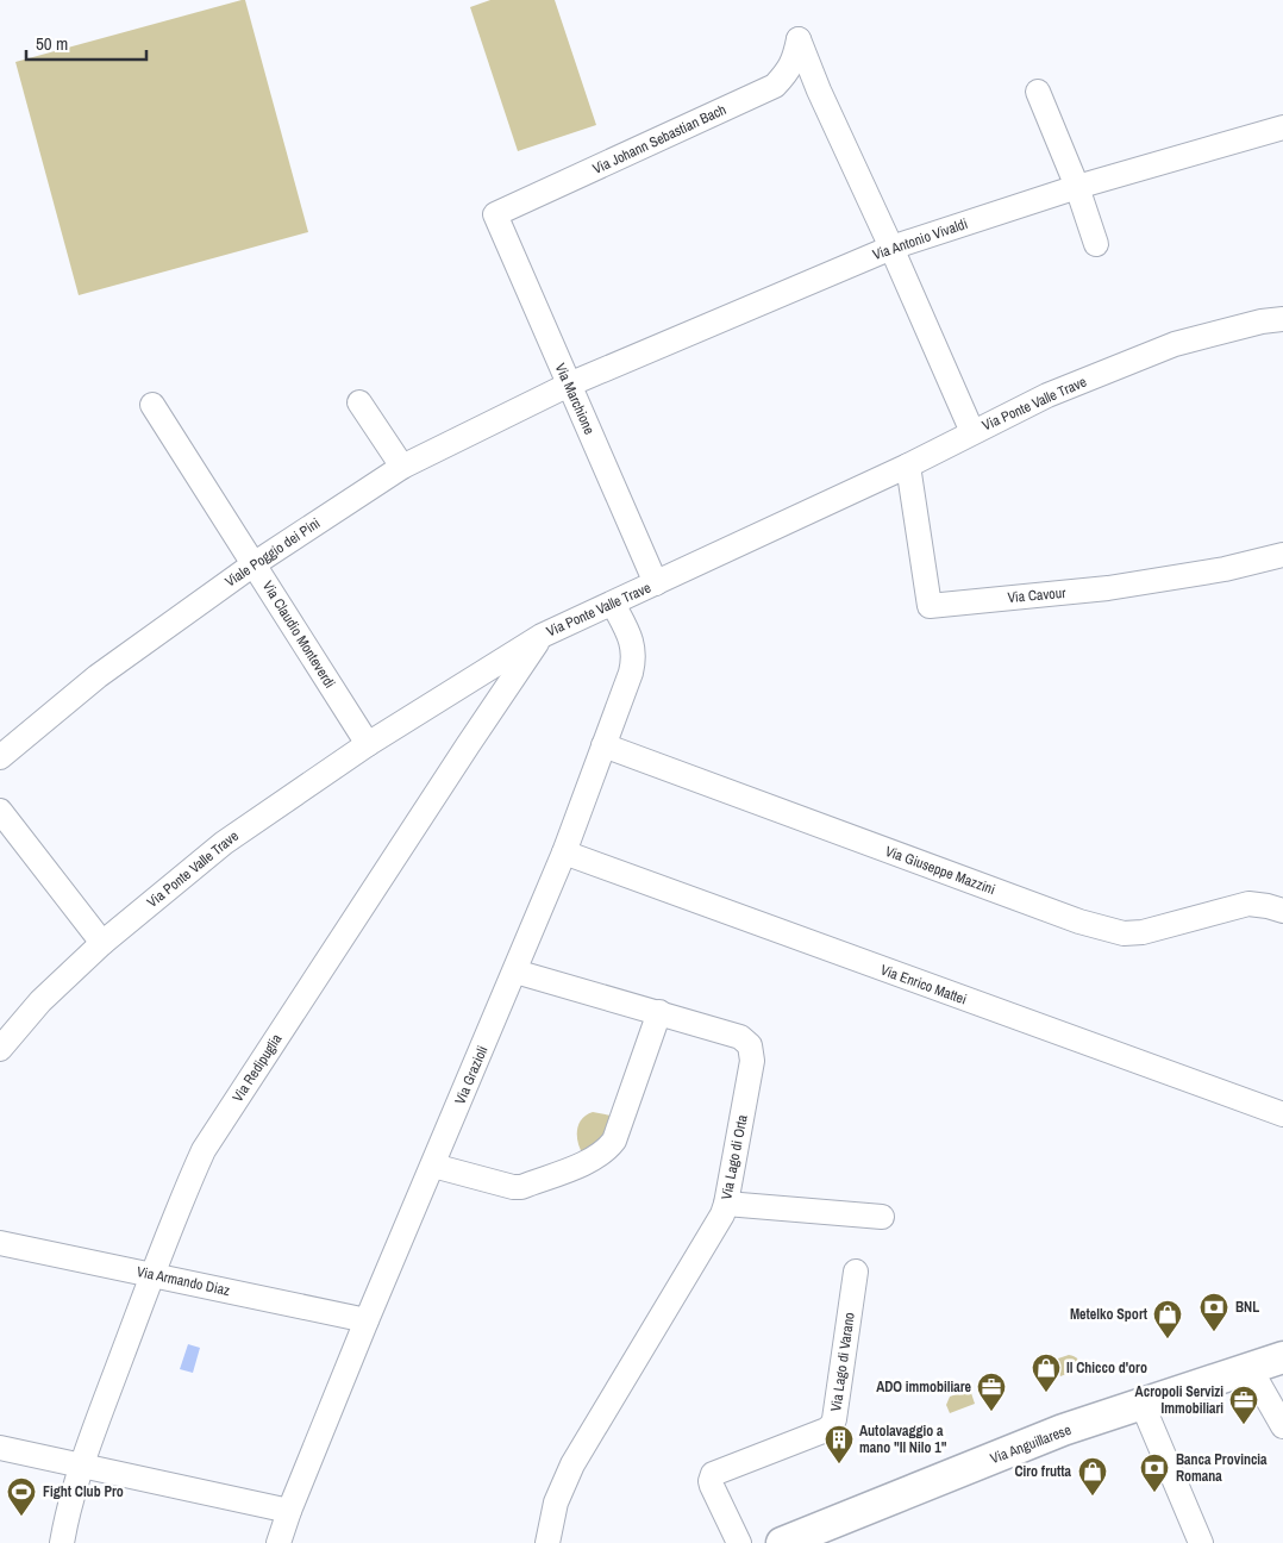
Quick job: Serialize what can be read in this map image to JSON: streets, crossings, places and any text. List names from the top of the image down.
{
  "streets": {
    "main road": ["Via Anguillarese"],
    "street": [
      "Via Johann Sebastian Bach",
      "Via Antonio Vivaldi",
      "Via Marchione",
      "Via Ponte Valle Trave",
      "Viale Poggio dei Pini",
      "Via Cavour",
      "Via Claudio Monteverdi",
      "Via Giuseppe Mazzini",
      "Via Enrico Mattei",
      "Via Redipuglia",
      "Via Grazioli",
      "Via Lago di Orta",
      "Via Armando Diaz",
      "Via Lago di Varano"
    ]
  },
  "crossings": [
    ["Via Johann Sebastian Bach", "Via Antonio Vivaldi"],
    ["Via Johann Sebastian Bach", "Via Marchione"],
    ["Via Antonio Vivaldi", "Via Marchione"],
    ["Via Antonio Vivaldi", "Viale Poggio dei Pini"],
    ["Via Marchione", "Via Ponte Valle Trave"],
    ["Via Marchione", "Viale Poggio dei Pini"],
    ["Via Ponte Valle Trave", "Via Cavour"],
    ["Via Ponte Valle Trave", "Via Claudio Monteverdi"],
    ["Via Ponte Valle Trave", "Via Redipuglia"],
    ["Viale Poggio dei Pini", "Via Claudio Monteverdi"],
    ["Via Giuseppe Mazzini", "Via Grazioli"],
    ["Via Enrico Mattei", "Via Grazioli"],
    ["Via Redipuglia", "Via Armando Diaz"],
    ["Via Grazioli", "Via Lago di Orta"],
    ["Via Grazioli", "Via Armando Diaz"]
  ],
  "places": {
    "bank": ["BNL", "Banca Provincia Romana"],
    "shop": ["Metelko Sport", "Il Chicco d'oro", "Ciro frutta"],
    "office": ["ADO immobiliare", "Acropoli Servizi Immobiliari"],
    "building": ["Autolavaggio a mano \"Il Nilo 1\""],
    "sports": ["Fight Club Pro"]
  },
  "scale_bar": "50 m"
}
